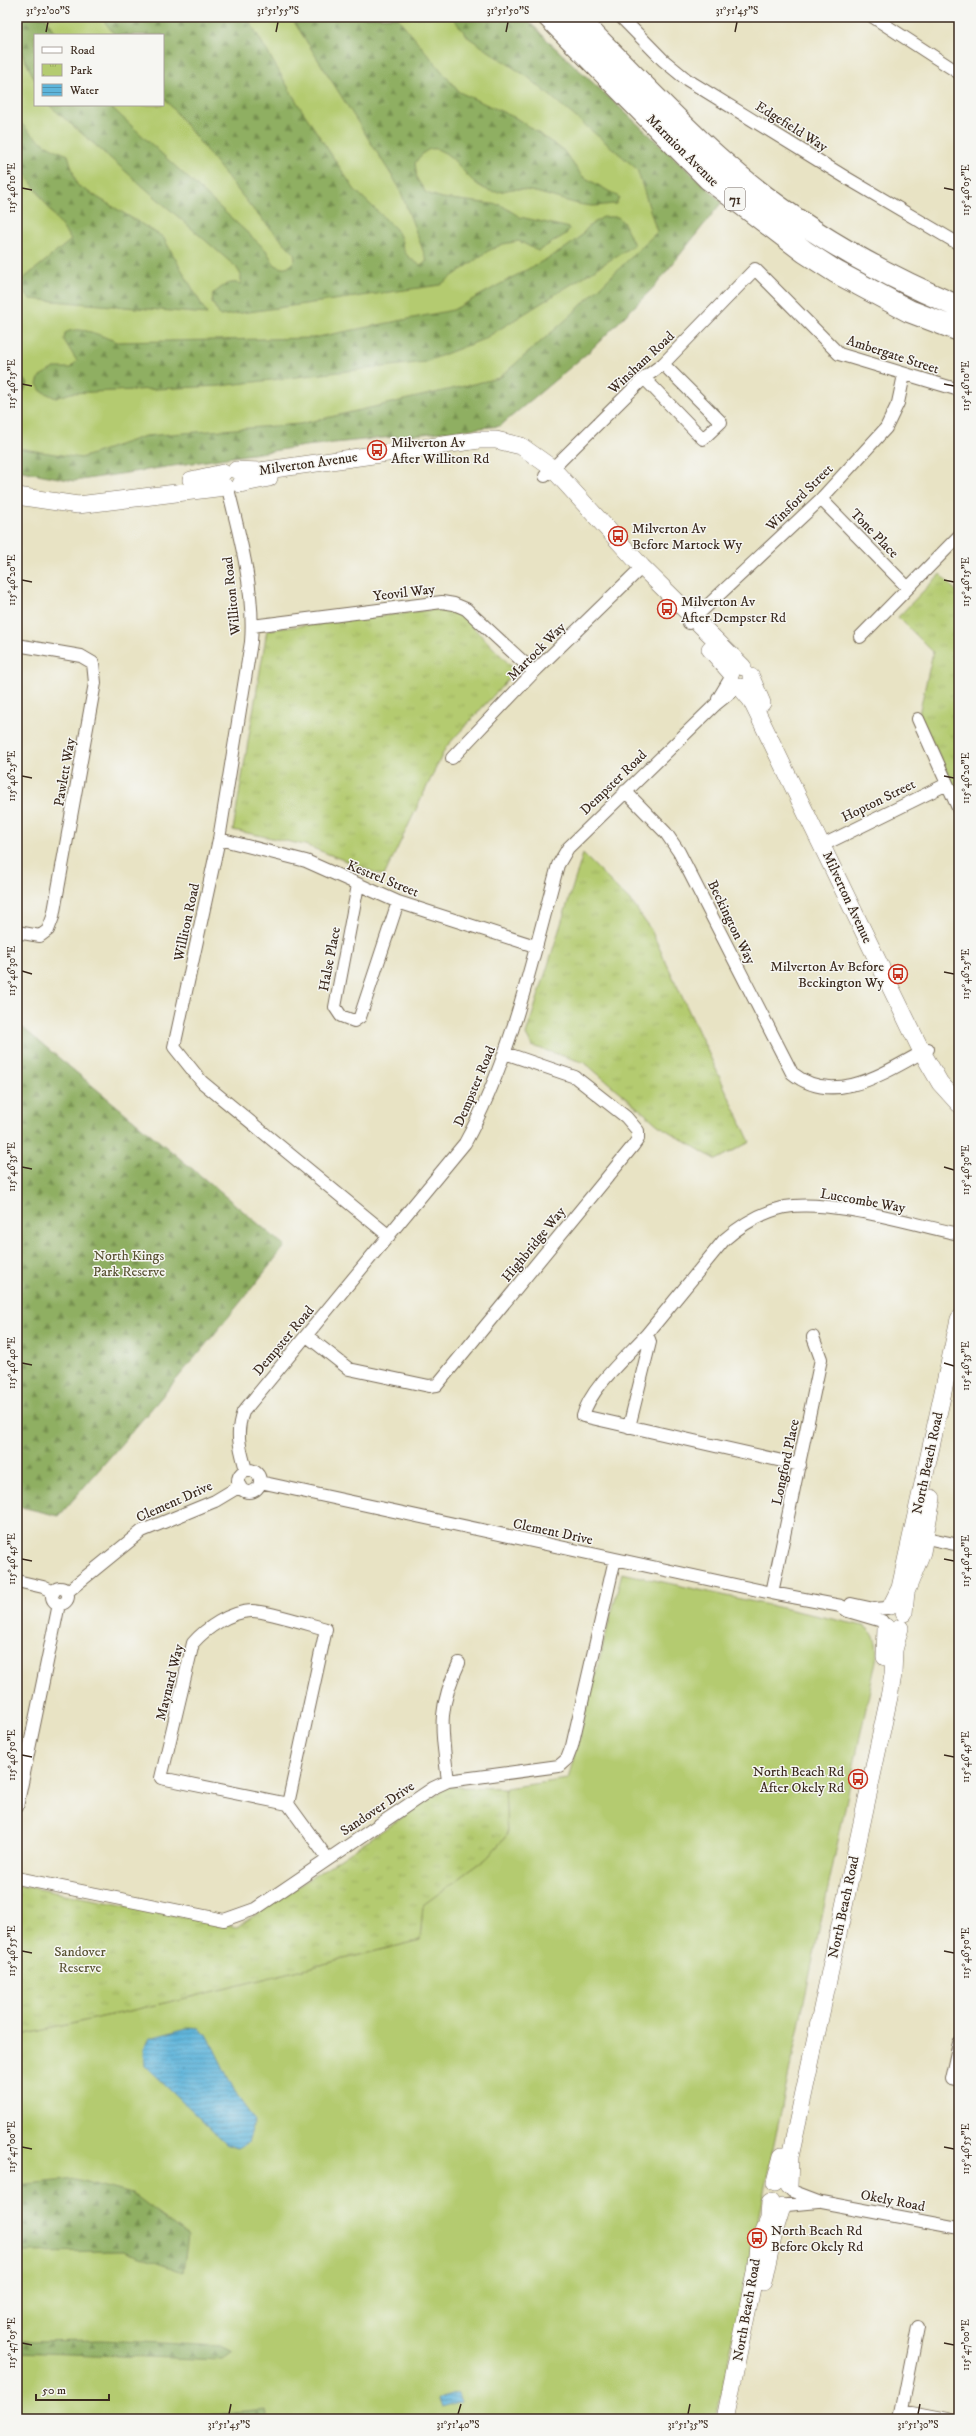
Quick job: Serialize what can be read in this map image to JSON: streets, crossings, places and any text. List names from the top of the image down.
{
  "streets": {
    "highway": ["Marmion Avenue", "71"],
    "street": [
      "Edgefield Way",
      "Ambergate Street",
      "Winsham Road",
      "Milverton Avenue",
      "Winsford Street",
      "Tone Place",
      "Yeovil Way",
      "Williton Road",
      "Martock Way",
      "Pawlett Way",
      "Dempster Road",
      "Hopton Street",
      "Kestrel Street",
      "Beckington Way",
      "Halse Place",
      "Luccombe Way",
      "Highbridge Way",
      "Longford Place",
      "North Beach Road",
      "Clement Drive",
      "Maynard Way",
      "Sandover Drive",
      "Okely Road"
    ]
  },
  "crossings": [
    ["Ambergate Street", "Winsham Road"],
    ["Ambergate Street", "Winsford Street"],
    ["Winsham Road", "Milverton Avenue"],
    ["Milverton Avenue", "Winsford Street"],
    ["Milverton Avenue", "Williton Road"],
    ["Milverton Avenue", "Martock Way"],
    ["Milverton Avenue", "Dempster Road"],
    ["Milverton Avenue", "Hopton Street"],
    ["Milverton Avenue", "Beckington Way"],
    ["Winsford Street", "Tone Place"],
    ["Yeovil Way", "Williton Road"],
    ["Yeovil Way", "Martock Way"],
    ["Williton Road", "Dempster Road"],
    ["Williton Road", "Kestrel Street"],
    ["Dempster Road", "Kestrel Street"],
    ["Dempster Road", "Beckington Way"],
    ["Dempster Road", "Highbridge Way"],
    ["Dempster Road", "Clement Drive"],
    ["Kestrel Street", "Halse Place"],
    ["Luccombe Way", "Longford Place"],
    ["Longford Place", "Clement Drive"],
    ["North Beach Road", "Clement Drive"],
    ["North Beach Road", "Okely Road"],
    ["Clement Drive", "Sandover Drive"]
  ],
  "parks": ["North Kings Park Reserve", "Sandover Reserve"],
  "places": {
    "bus stop": [
      "Milverton Av After Williton Rd",
      "Milverton Av Before Martock Wy",
      "Milverton Av After Dempster Rd",
      "Milverton Av Before Beckington Wy",
      "North Beach Rd After Okely Rd",
      "North Beach Rd Before Okely Rd"
    ]
  },
  "legend": ["Road", "Park", "Water"],
  "scale_bar": "50 m",
  "coordinates": [
    "31°52'00\"S",
    "31°51'55\"S",
    "31°51'50\"S",
    "31°51'45\"S",
    "115°46'10\"E",
    "115°46'05\"E",
    "115°46'15\"E",
    "115°46'20\"E",
    "115°46'25\"E",
    "115°46'30\"E",
    "115°46'35\"E",
    "115°46'40\"E",
    "115°46'45\"E",
    "115°46'50\"E",
    "115°46'55\"E",
    "115°47'00\"E",
    "115°47'05\"E",
    "31°51'40\"S",
    "31°51'35\"S",
    "31°51'30\"S"
  ]
}
